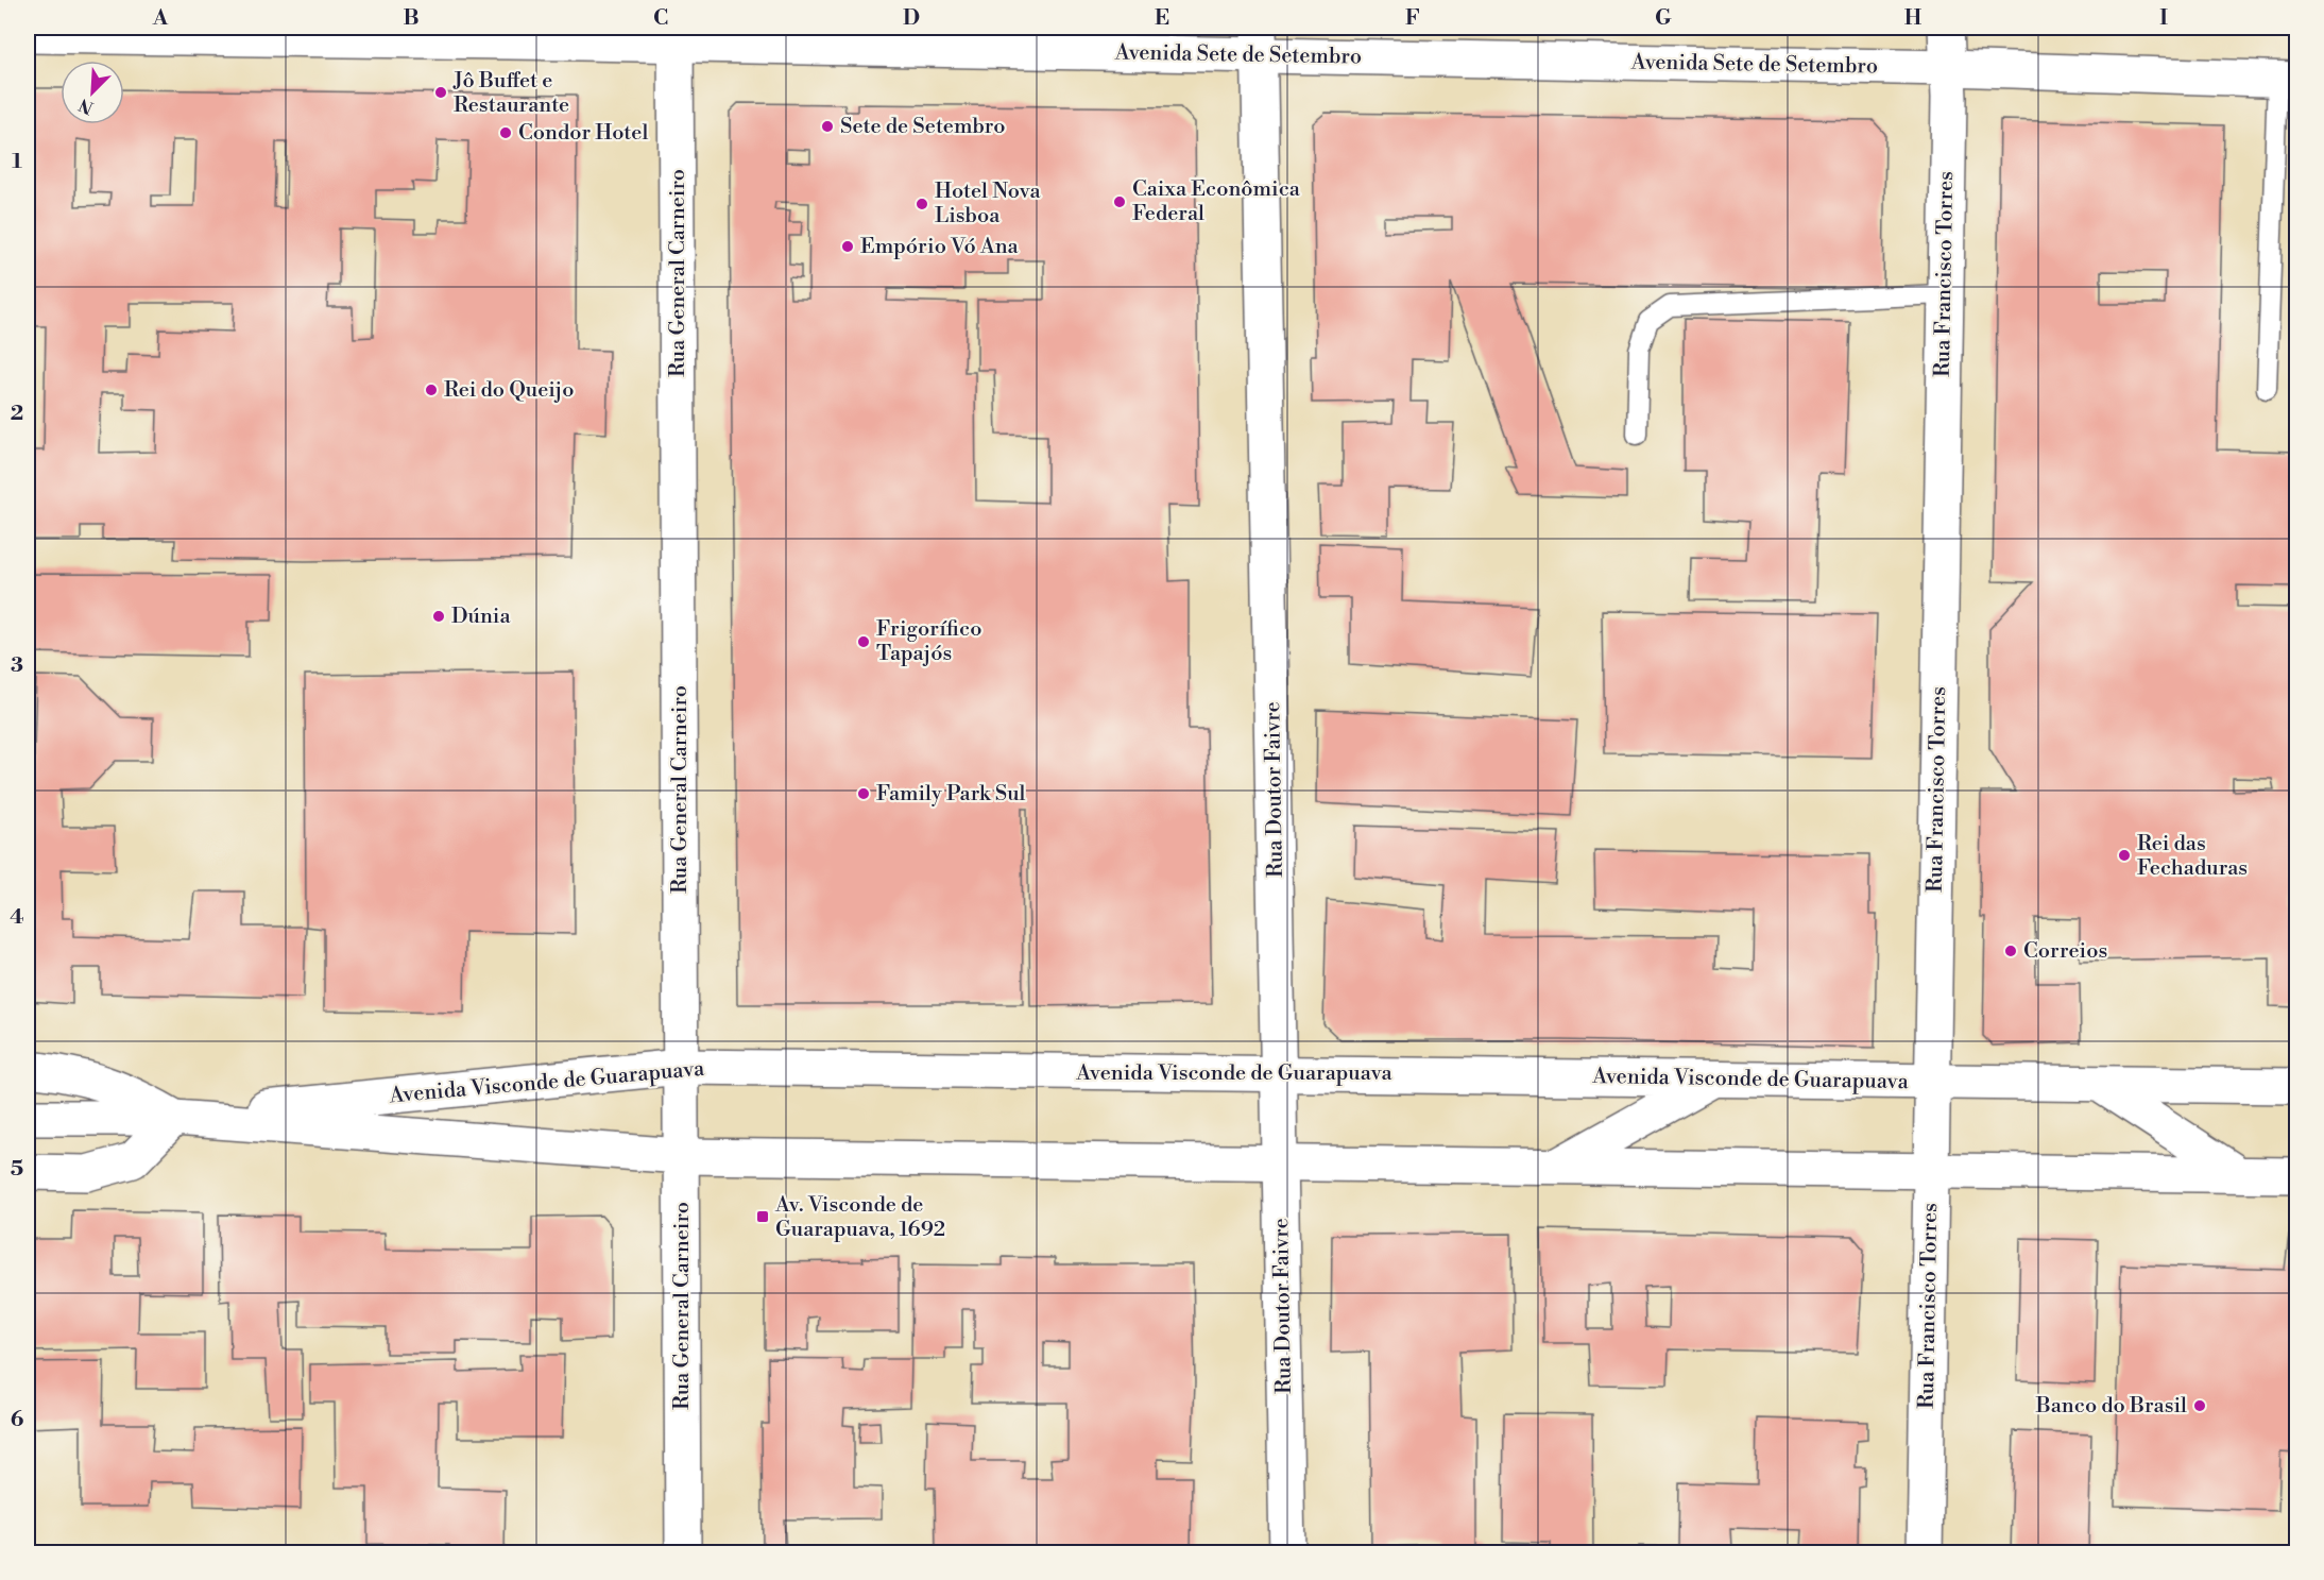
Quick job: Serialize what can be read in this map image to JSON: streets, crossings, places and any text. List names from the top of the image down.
{
  "streets": {
    "main road": [
      "Avenida Sete de Setembro",
      "Rua General Carneiro",
      "Rua Francisco Torres",
      "Rua Doutor Faivre",
      "Avenida Visconde de Guarapuava"
    ]
  },
  "crossings": [
    ["Avenida Sete de Setembro", "Rua General Carneiro"],
    ["Avenida Sete de Setembro", "Rua Francisco Torres"],
    ["Avenida Sete de Setembro", "Rua Doutor Faivre"],
    ["Rua General Carneiro", "Avenida Visconde de Guarapuava"],
    ["Rua Francisco Torres", "Avenida Visconde de Guarapuava"],
    ["Rua Doutor Faivre", "Avenida Visconde de Guarapuava"]
  ],
  "places": {
    "other": [
      "Jô Buffet e Restaurante",
      "Sete de Setembro",
      "Condor Hotel",
      "Caixa Econômica Federal",
      "Hotel Nova Lisboa",
      "Empório Vó Ana",
      "Rei do Queijo",
      "Dúnia",
      "Frigorífico Tapajós",
      "Family Park Sul",
      "Rei das Fechaduras",
      "Correios",
      "Banco do Brasil"
    ],
    "transit": ["Av. Visconde de Guarapuava, 1692"]
  },
  "north": "bottom left",
  "grid": {
    "columns": [
      "A",
      "B",
      "C",
      "D",
      "E",
      "F",
      "G",
      "H",
      "I"
    ],
    "rows": [
      "1",
      "2",
      "3",
      "4",
      "5",
      "6"
    ]
  }
}
